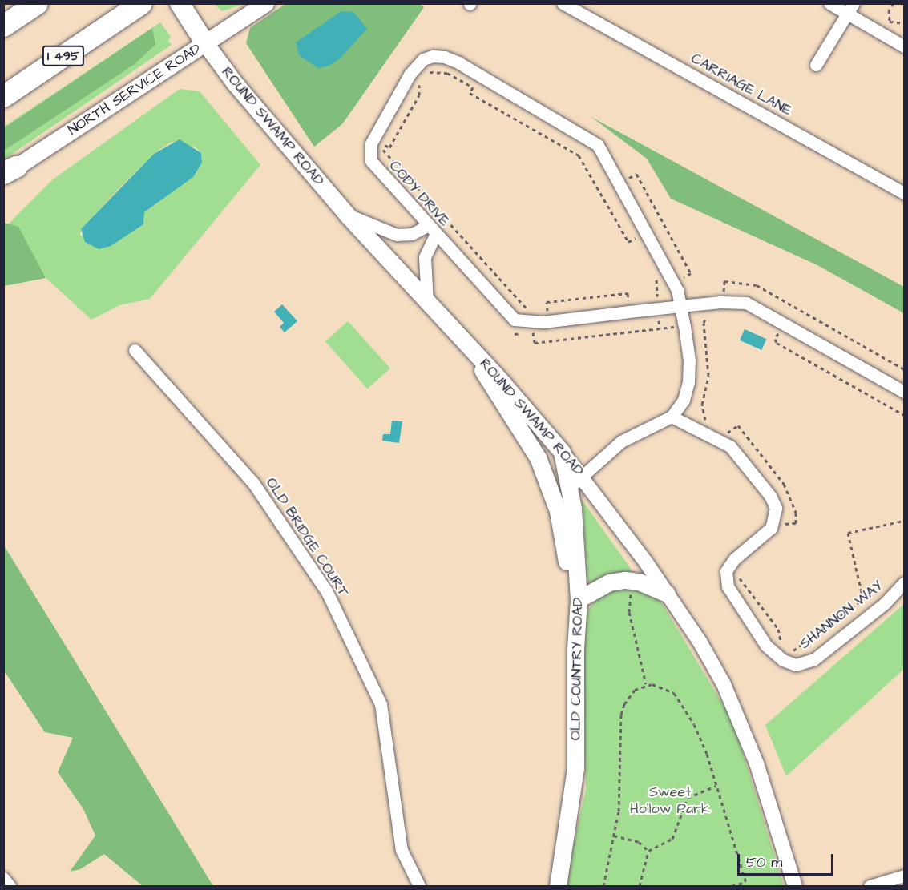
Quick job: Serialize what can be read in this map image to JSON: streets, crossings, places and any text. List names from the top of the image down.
{
  "streets": {
    "highway": ["I 495"],
    "main road": ["NORTH SERVICE ROAD", "ROUND SWAMP ROAD", "OLD COUNTRY ROAD"],
    "street": [
      "CARRIAGE LANE",
      "CODY DRIVE",
      "OLD BRIDGE COURT",
      "SHANNON WAY"
    ]
  },
  "crossings": [
    ["NORTH SERVICE ROAD", "ROUND SWAMP ROAD"],
    ["ROUND SWAMP ROAD", "OLD COUNTRY ROAD"],
    ["CODY DRIVE", "SHANNON WAY"]
  ],
  "parks": ["Sweet Hollow Park"],
  "scale_bar": "50 m"
}
